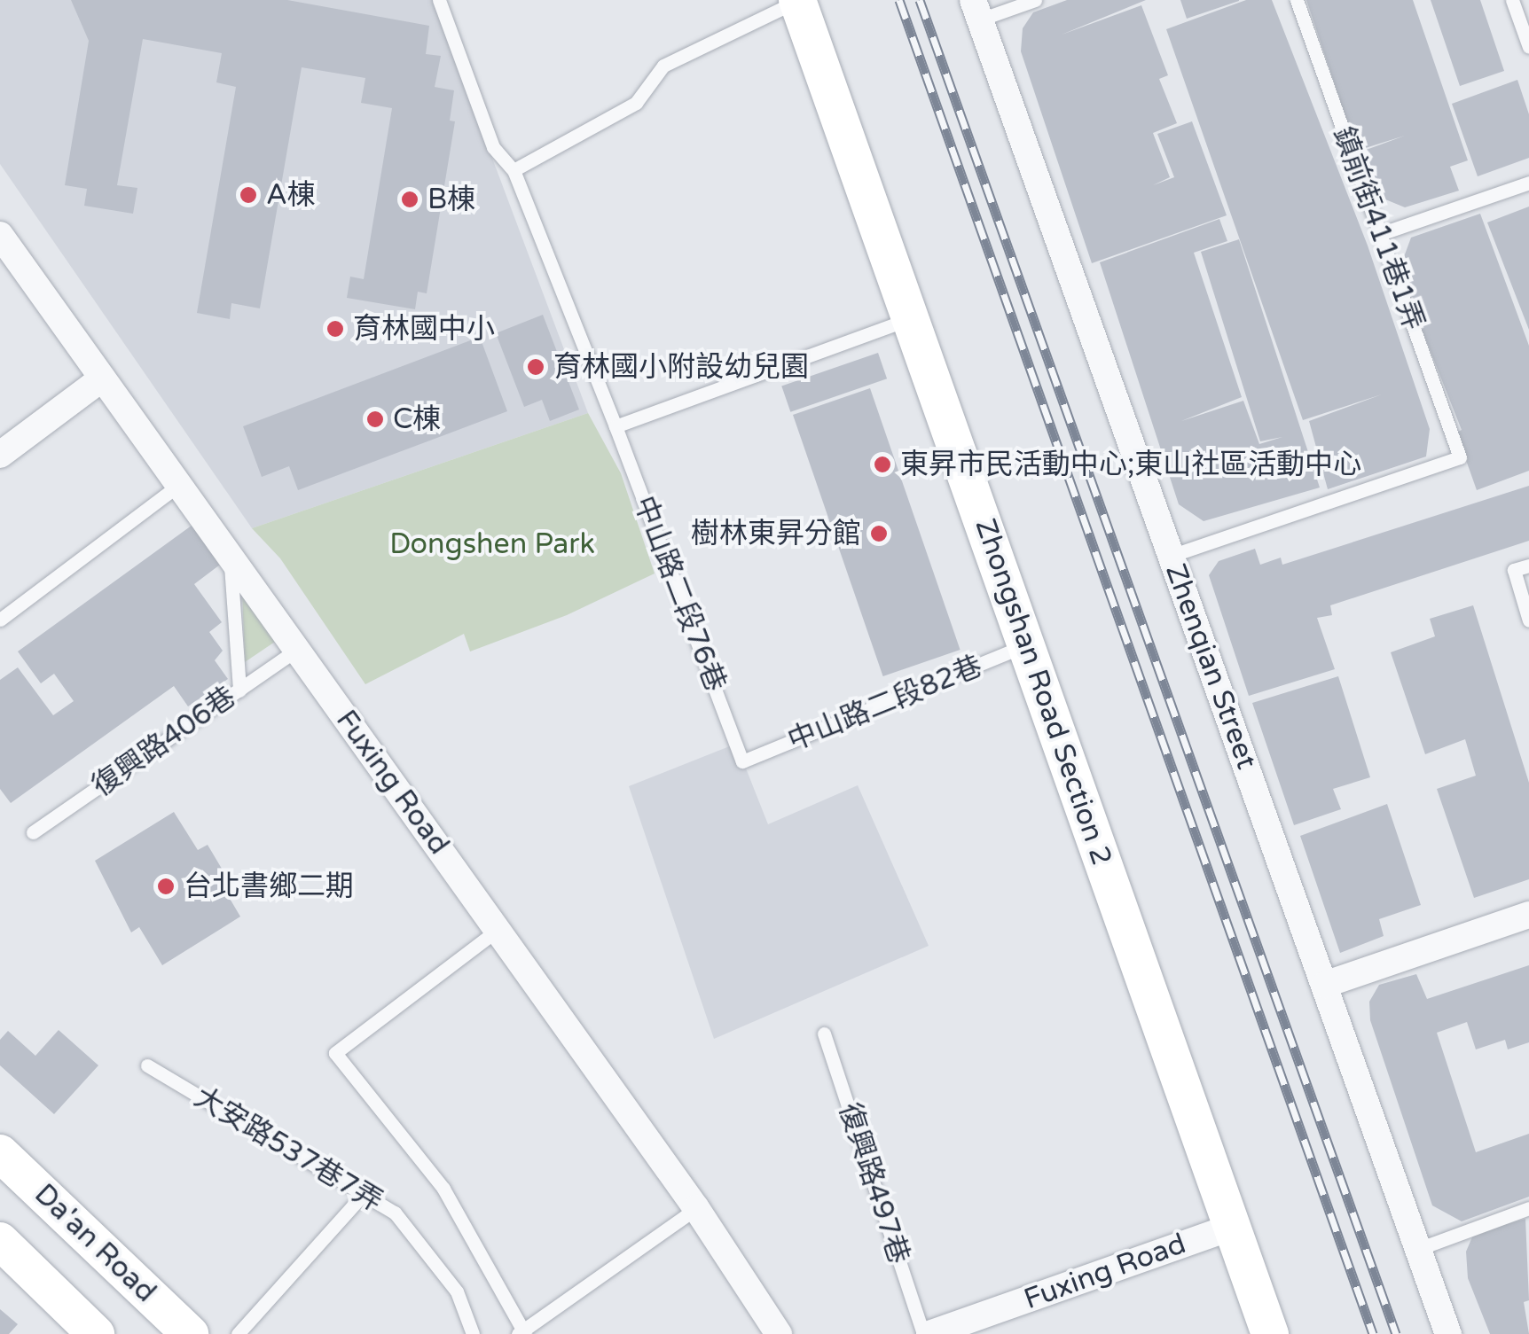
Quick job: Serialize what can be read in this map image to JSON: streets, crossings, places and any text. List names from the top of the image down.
{
  "streets": {
    "main road": ["Zhongshan Road Section 2", "Da'an Road"],
    "street": ["Zhenqian Street", "Fuxing Road"],
    "lane": [
      "鎮前街411巷1弄",
      "中山路二段76巷",
      "中山路二段82巷",
      "復興路406巷",
      "大安路537巷7弄",
      "復興路497巷"
    ]
  },
  "crossings": [
    ["鎮前街411巷1弄", "Zhenqian Street"],
    ["中山路二段76巷", "中山路二段82巷"],
    ["Zhongshan Road Section 2", "中山路二段82巷"],
    ["Zhongshan Road Section 2", "Fuxing Road"],
    ["復興路406巷", "Fuxing Road"],
    ["Fuxing Road", "復興路497巷"]
  ],
  "parks": ["Dongshen Park"],
  "places": [
    "A棟",
    "B棟",
    "育林國中小",
    "育林國小附設幼兒園",
    "C棟",
    "東昇市民活動中心;東山社區活動中心",
    "樹林東昇分館",
    "台北書鄉二期"
  ]
}
